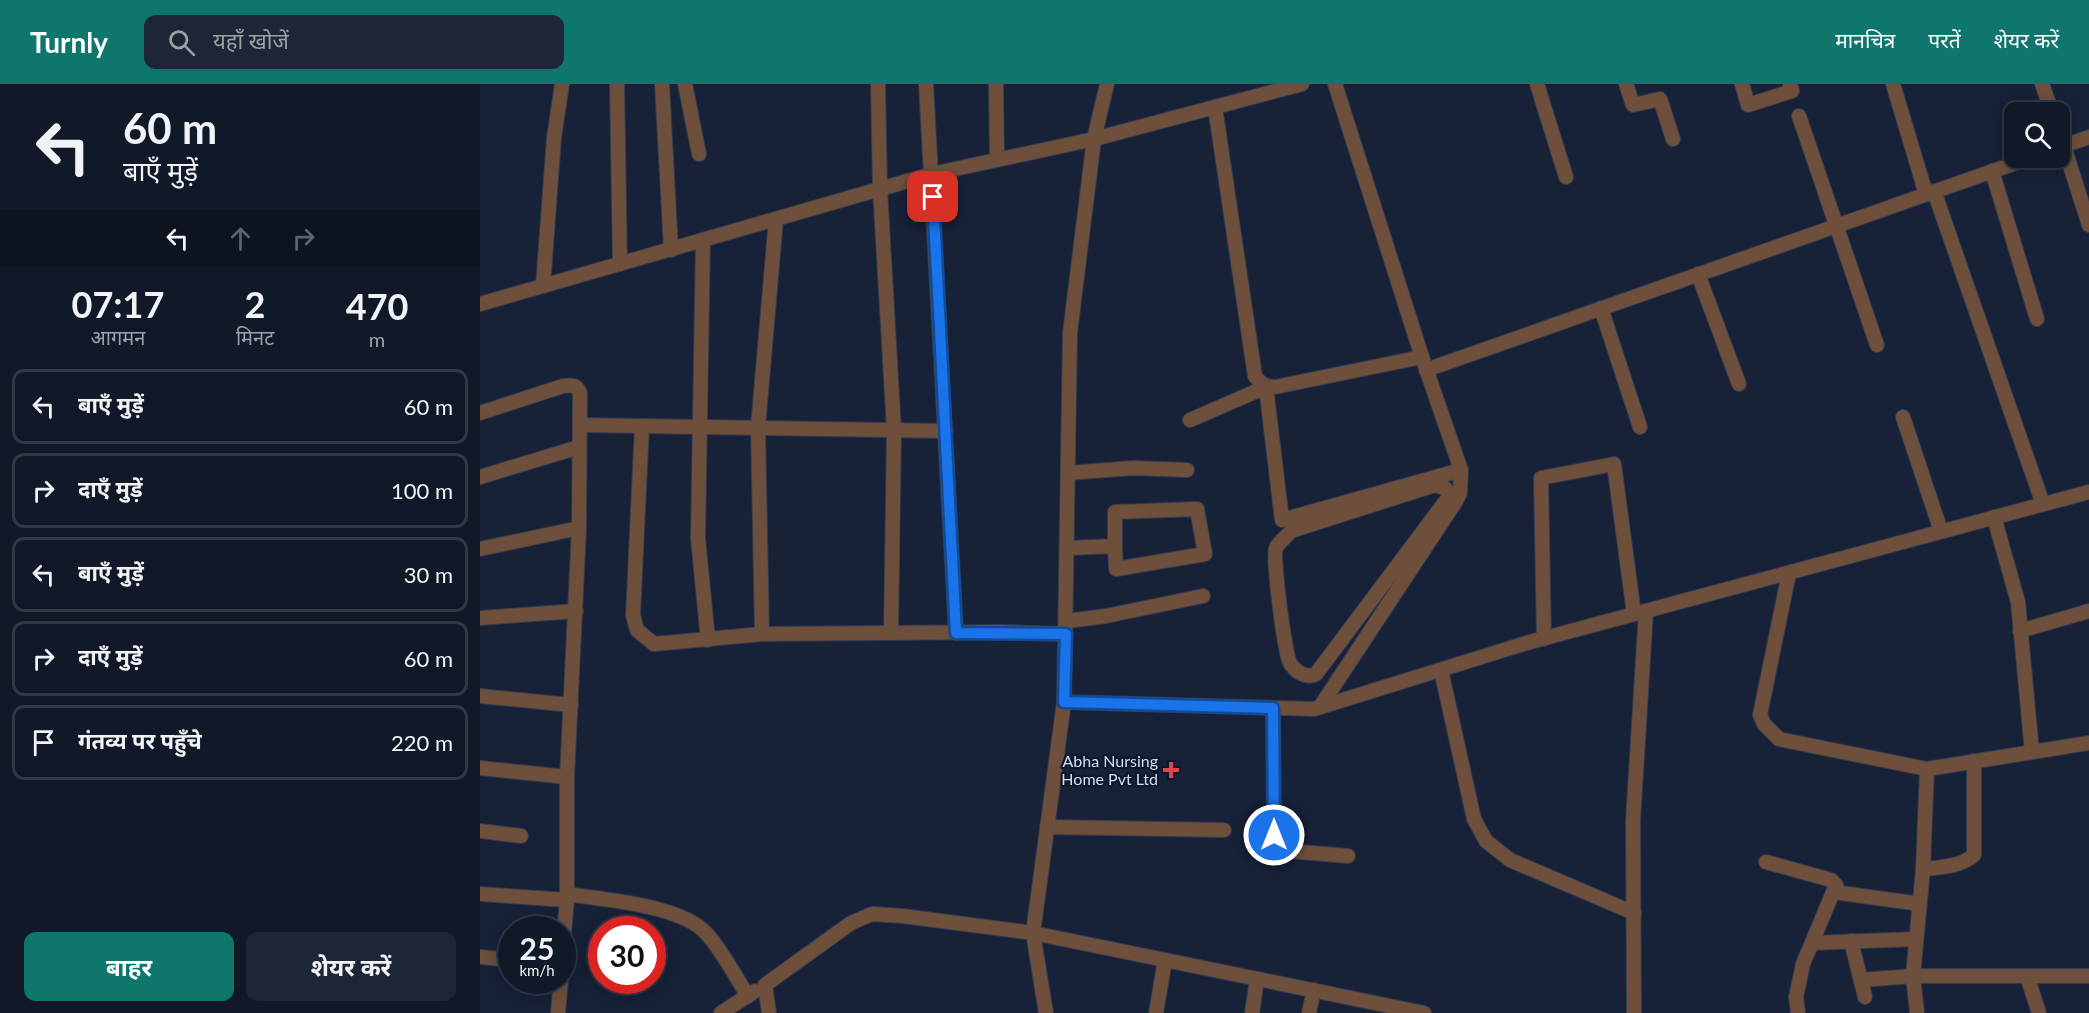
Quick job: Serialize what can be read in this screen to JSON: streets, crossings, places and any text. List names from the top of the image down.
{
  "places": {
    "health": ["Abha Nursing Home Pvt Ltd"]
  },
  "page": {
    "header": "Turnly",
    "search": "यहाँ खोजें",
    "nav": ["मानचित्र", "परतें", "शेयर करें"],
    "turn": ["60 m", "बाएँ मुड़ें"],
    "eta": [
      "07:17",
      "आगमन",
      "2",
      "मिनट",
      "470",
      "m"
    ],
    "list": [
      {
        "name": "बाएँ मुड़ें",
        "value": "60 m"
      },
      {
        "name": "दाएँ मुड़ें",
        "value": "100 m"
      },
      {
        "name": "बाएँ मुड़ें",
        "value": "30 m"
      },
      {
        "name": "दाएँ मुड़ें",
        "value": "60 m"
      },
      {
        "name": "गंतव्य पर पहुँचे",
        "value": "220 m"
      }
    ],
    "speed": "25 km/h",
    "limit": "30",
    "buttons": ["बाहर", "शेयर करें"]
  }
}
